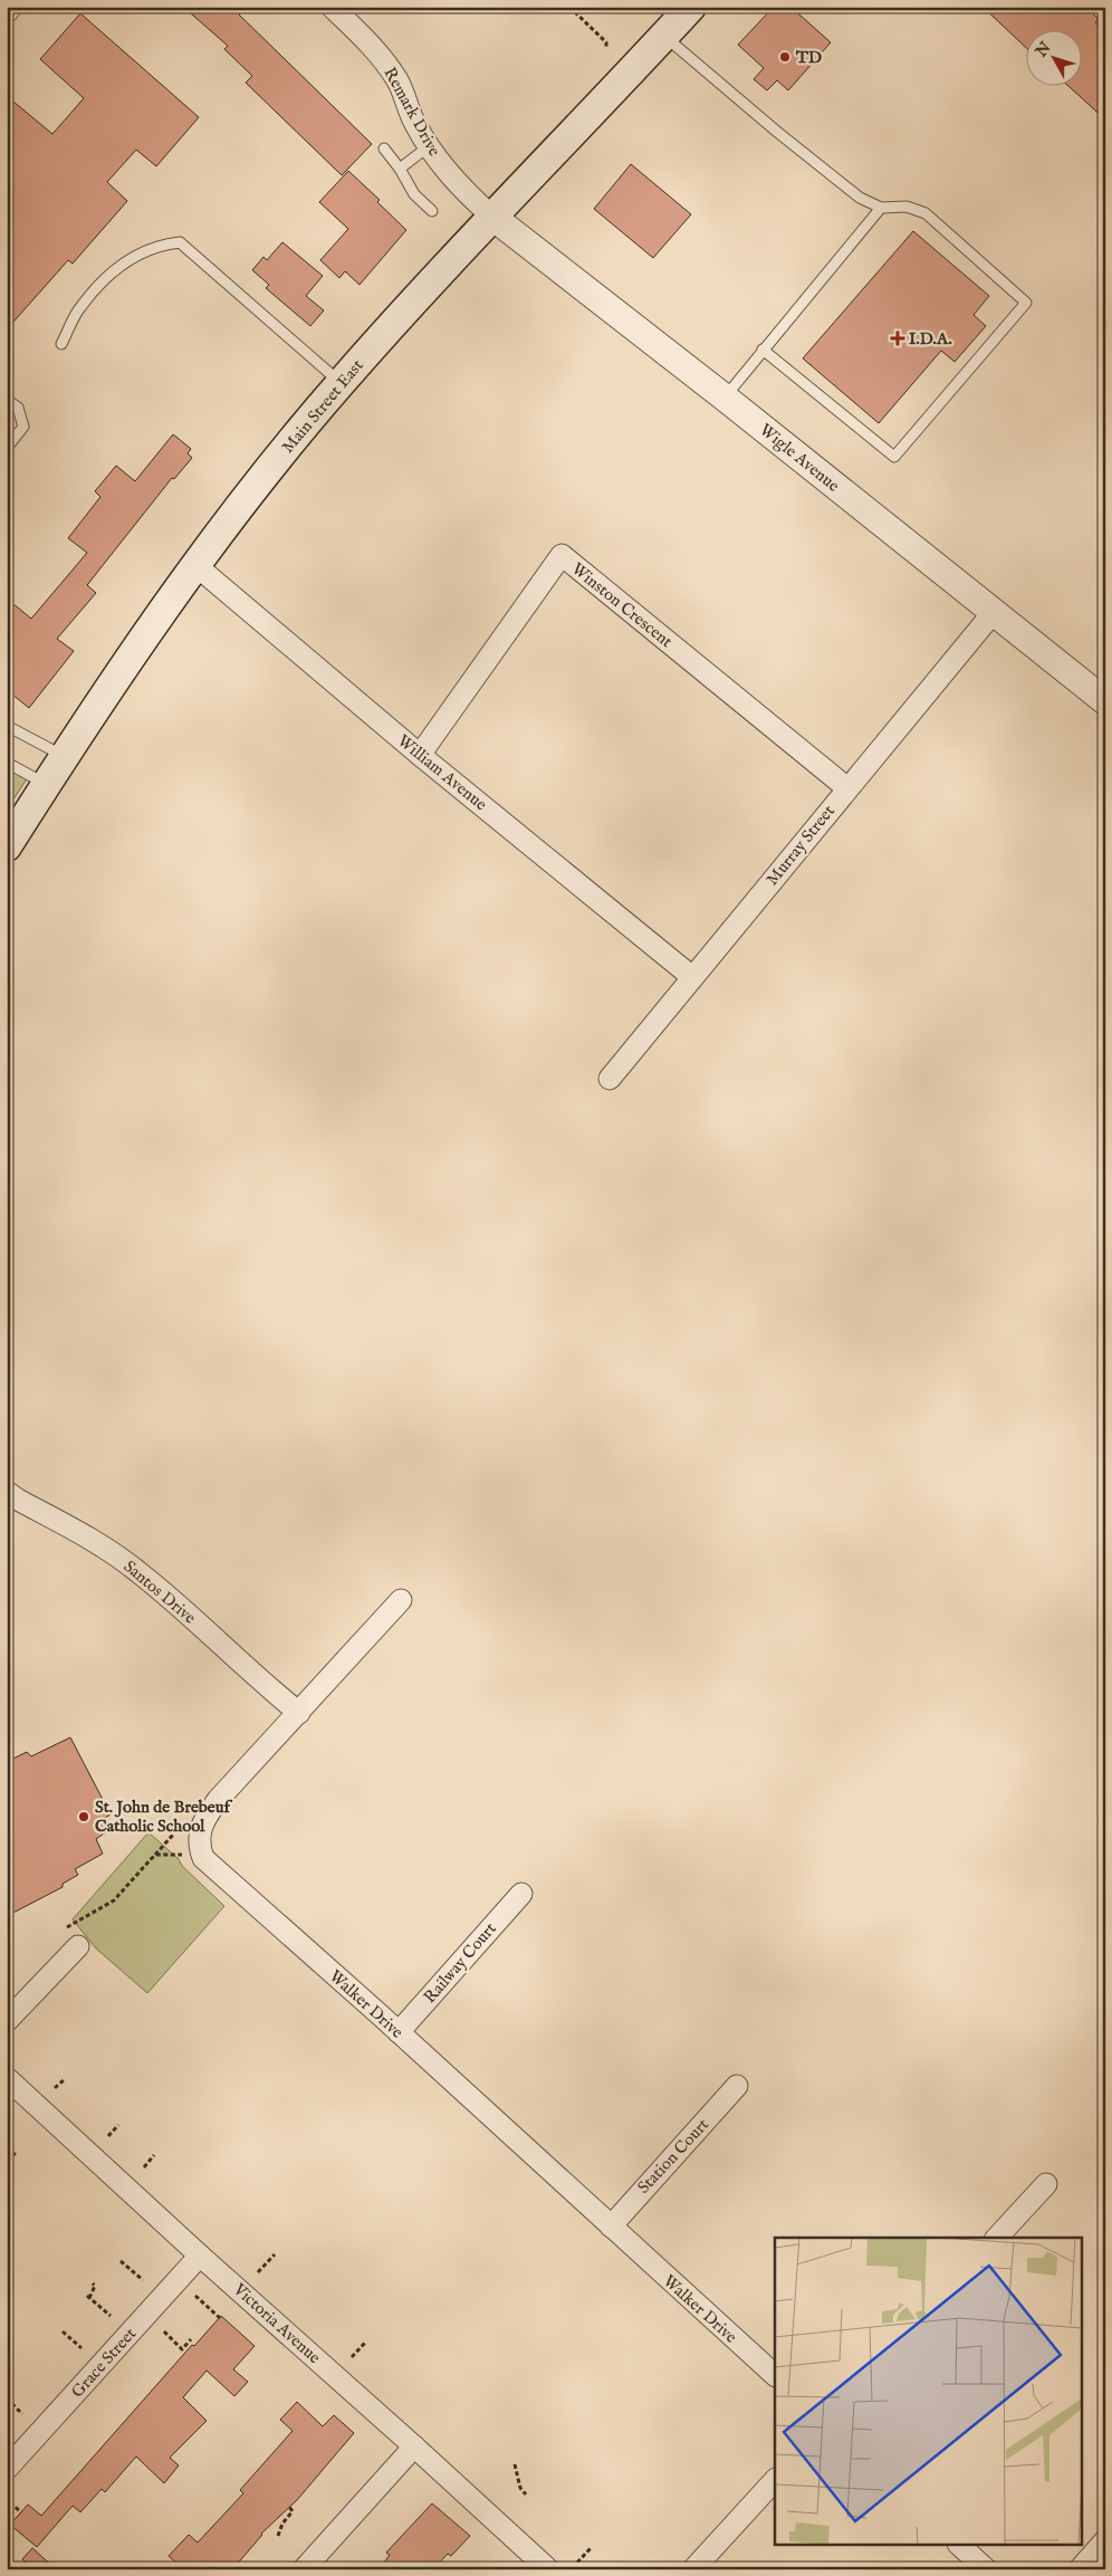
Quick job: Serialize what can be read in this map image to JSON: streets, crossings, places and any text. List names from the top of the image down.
{
  "streets": {
    "main road": ["Main Street East"],
    "street": [
      "Remark Drive",
      "Wigle Avenue",
      "Winston Crescent",
      "William Avenue",
      "Murray Street",
      "Santos Drive",
      "Railway Court",
      "Walker Drive",
      "Station Court",
      "Victoria Avenue",
      "Grace Street"
    ]
  },
  "crossings": [
    ["Remark Drive", "Main Street East"],
    ["Remark Drive", "Wigle Avenue"],
    ["Main Street East", "Wigle Avenue"],
    ["Main Street East", "William Avenue"],
    ["Wigle Avenue", "Murray Street"],
    ["Winston Crescent", "William Avenue"],
    ["Winston Crescent", "Murray Street"],
    ["William Avenue", "Murray Street"],
    ["Santos Drive", "Walker Drive"],
    ["Railway Court", "Walker Drive"],
    ["Walker Drive", "Station Court"],
    ["Victoria Avenue", "Grace Street"]
  ],
  "places": {
    "other": ["TD", "St. John de Brebeuf Catholic School"],
    "health": ["I.D.A."]
  },
  "north": "top left"
}
